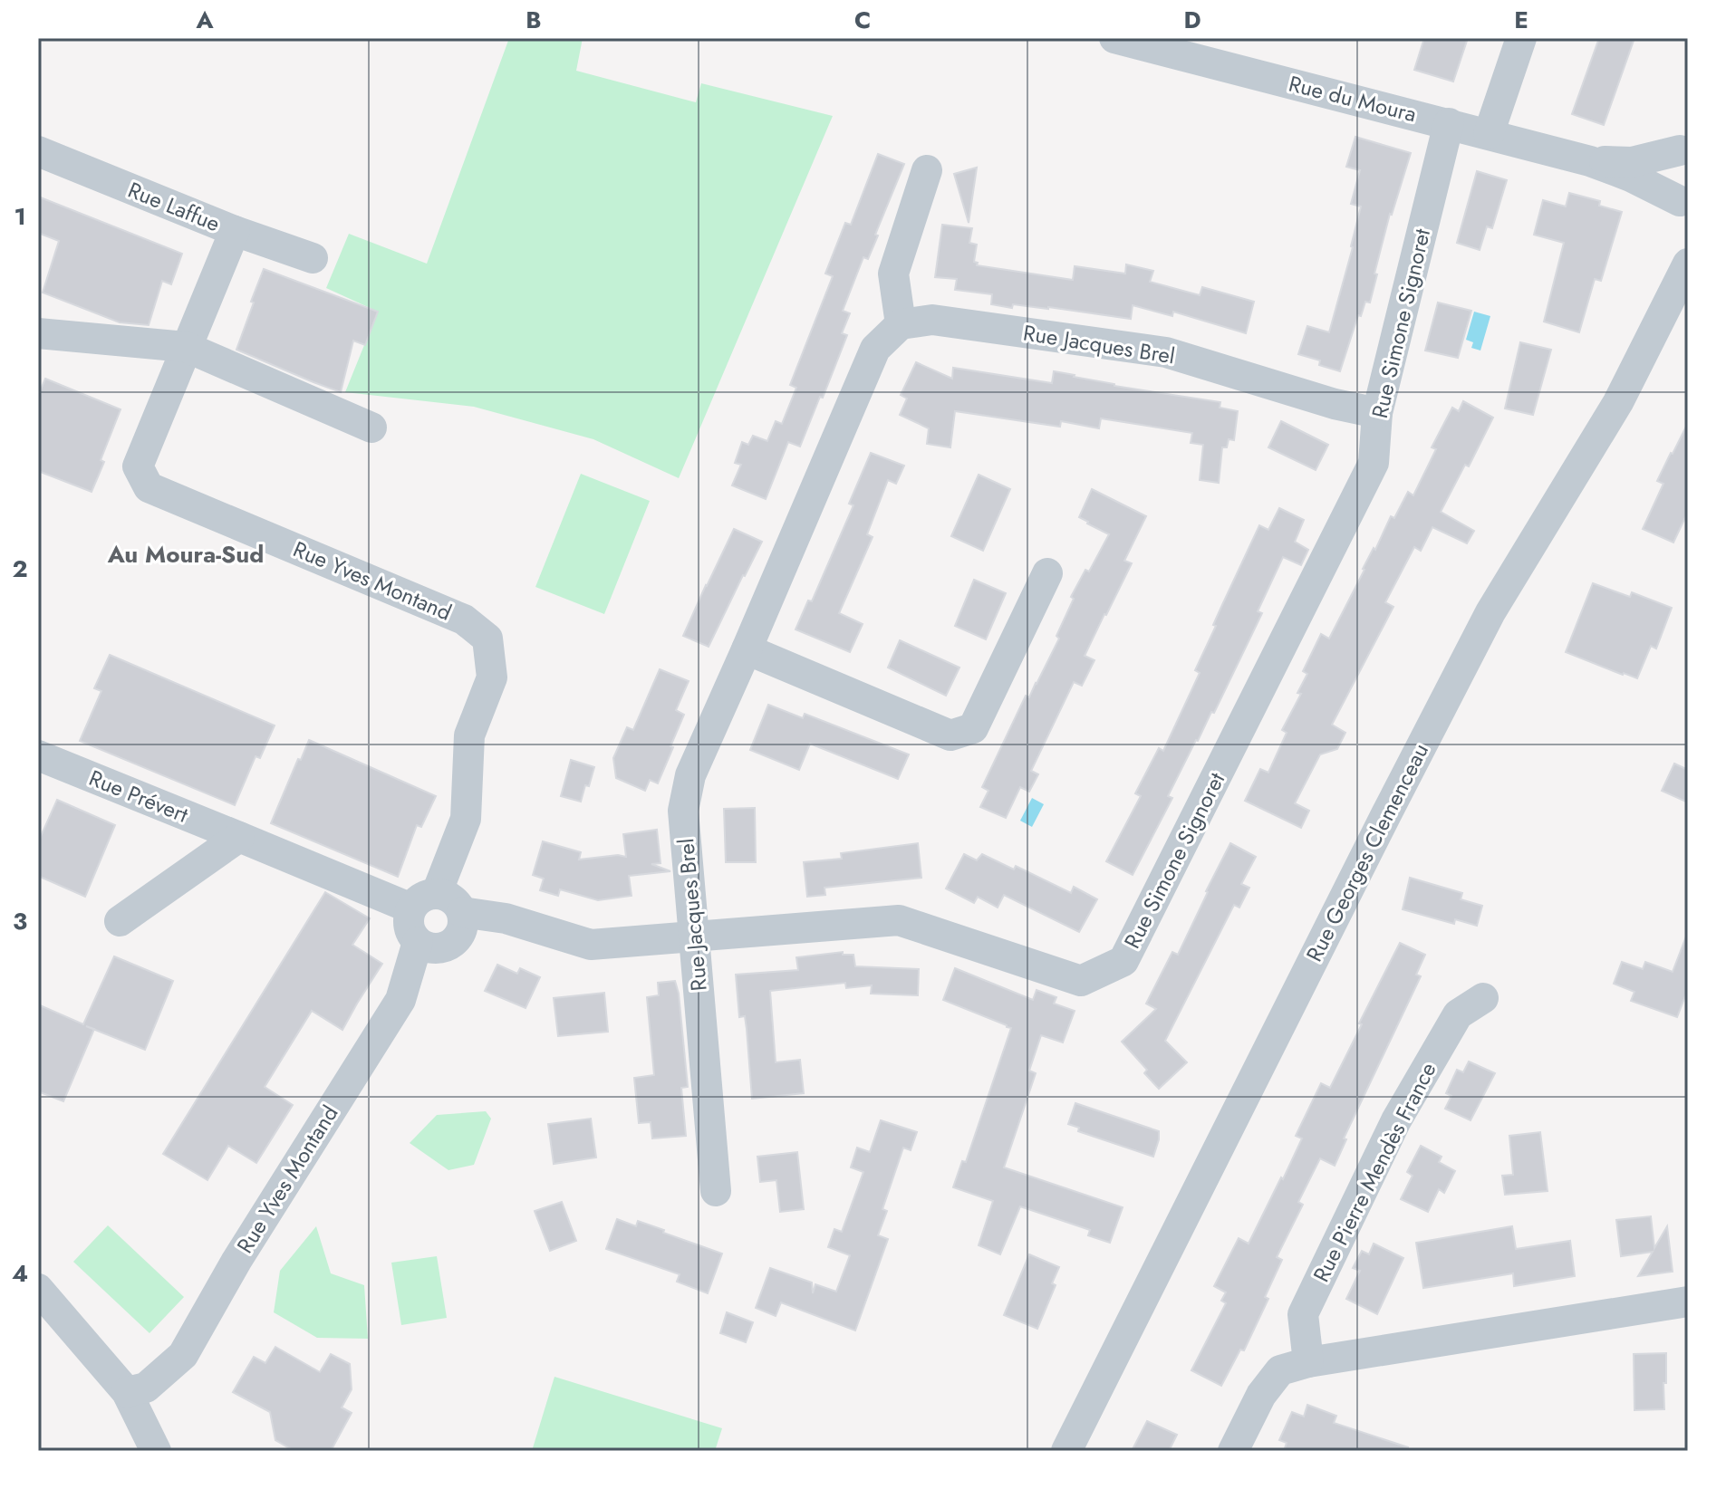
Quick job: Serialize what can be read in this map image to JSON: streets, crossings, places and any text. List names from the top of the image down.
{
  "streets": {
    "street": [
      "Rue du Moura",
      "Rue Laffue",
      "Rue Simone Signoret",
      "Rue Jacques Brel",
      "Rue Yves Montand",
      "Rue Prévert",
      "Rue Georges Clemenceau",
      "Rue Pierre Mendès France"
    ]
  },
  "crossings": [
    ["Rue du Moura", "Rue Simone Signoret"],
    ["Rue Laffue", "Rue Yves Montand"],
    ["Rue Simone Signoret", "Rue Jacques Brel"],
    ["Rue Simone Signoret", "Rue Yves Montand"],
    ["Rue Simone Signoret", "Rue Prévert"],
    ["Rue Yves Montand", "Rue Prévert"]
  ],
  "districts": ["Au Moura-Sud"],
  "grid": {
    "columns": [
      "A",
      "B",
      "C",
      "D",
      "E"
    ],
    "rows": [
      "1",
      "2",
      "3",
      "4"
    ]
  }
}
